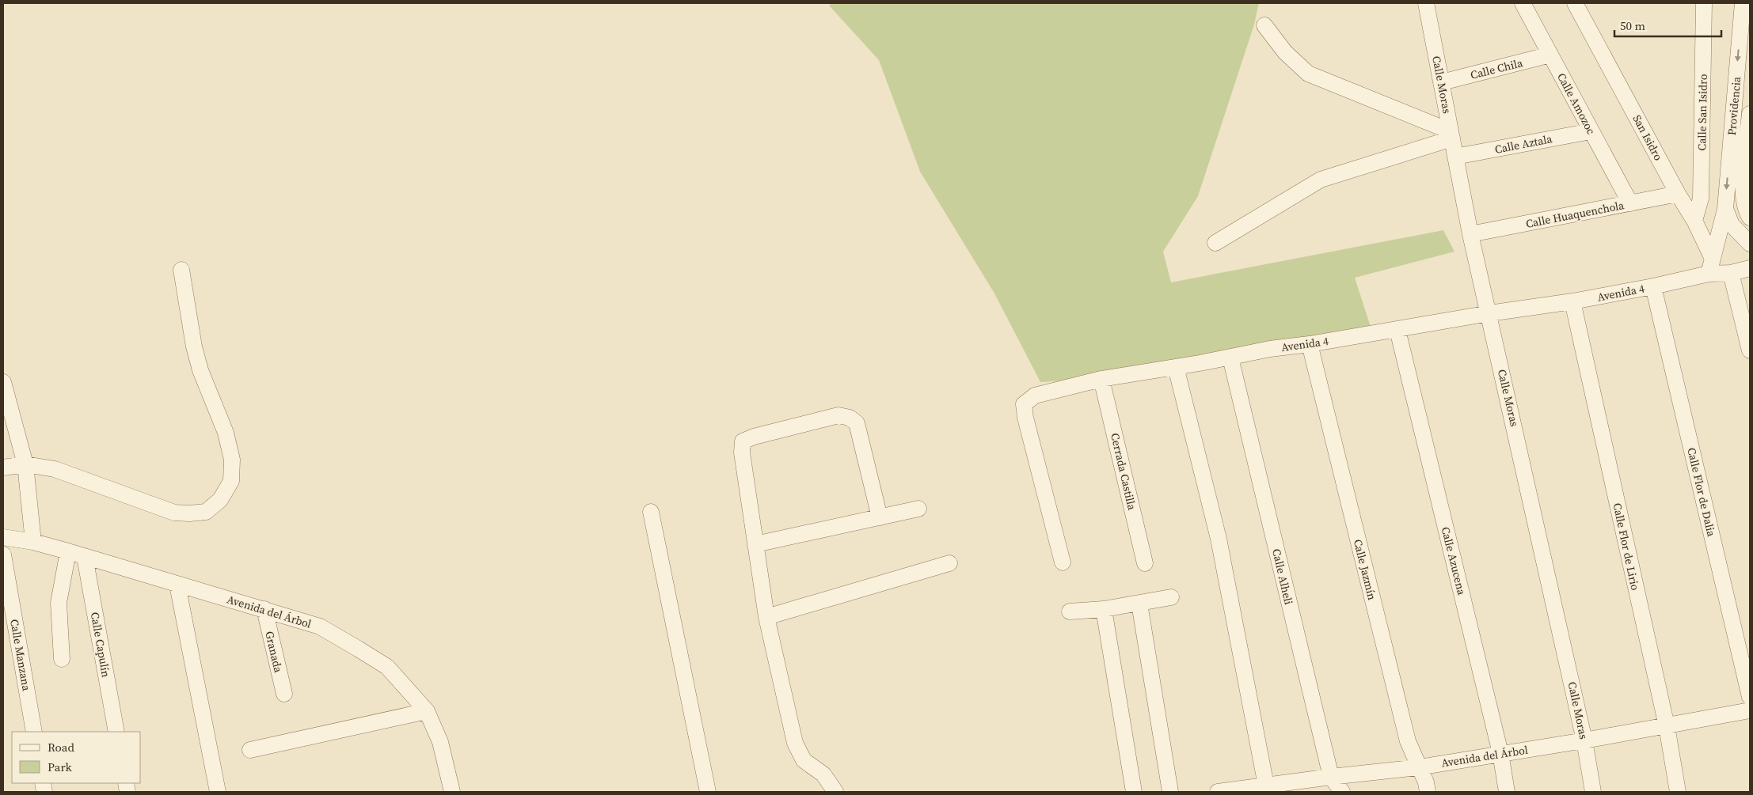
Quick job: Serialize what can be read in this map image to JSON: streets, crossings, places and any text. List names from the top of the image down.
{
  "streets": {
    "street": [
      "Calle Chila",
      "Calle Moras",
      "Calle Amozoc",
      "Providencia",
      "Calle San Isidro",
      "San Isidro",
      "Calle Aztala",
      "Calle Huaquenchola",
      "Avenida 4",
      "Cerrada Castilla",
      "Calle Flor de Dalia",
      "Calle Flor de Lirio",
      "Calle Azucena",
      "Calle Jazmín",
      "Calle Alheli",
      "Avenida del Árbol",
      "Calle Capulín",
      "Granada",
      "Calle Manzana"
    ]
  },
  "crossings": [
    ["Calle Chila", "Calle Moras"],
    ["Calle Chila", "Calle Amozoc"],
    ["Calle Moras", "Calle Aztala"],
    ["Calle Moras", "Calle Huaquenchola"],
    ["Calle Moras", "Avenida 4"],
    ["Calle Moras", "Avenida del Árbol"],
    ["Calle Amozoc", "Calle Aztala"],
    ["Calle Amozoc", "Calle Huaquenchola"],
    ["Providencia", "San Isidro"],
    ["Calle San Isidro", "San Isidro"],
    ["San Isidro", "Calle Huaquenchola"],
    ["Avenida 4", "Cerrada Castilla"],
    ["Avenida 4", "Calle Flor de Dalia"],
    ["Avenida 4", "Calle Flor de Lirio"],
    ["Avenida 4", "Calle Azucena"],
    ["Avenida 4", "Calle Jazmín"],
    ["Avenida 4", "Calle Alheli"],
    ["Calle Flor de Lirio", "Avenida del Árbol"],
    ["Calle Azucena", "Avenida del Árbol"],
    ["Calle Jazmín", "Avenida del Árbol"],
    ["Calle Alheli", "Avenida del Árbol"],
    ["Avenida del Árbol", "Calle Capulín"],
    ["Avenida del Árbol", "Granada"]
  ],
  "legend": ["Road", "Park"],
  "scale_bar": "50 m"
}
